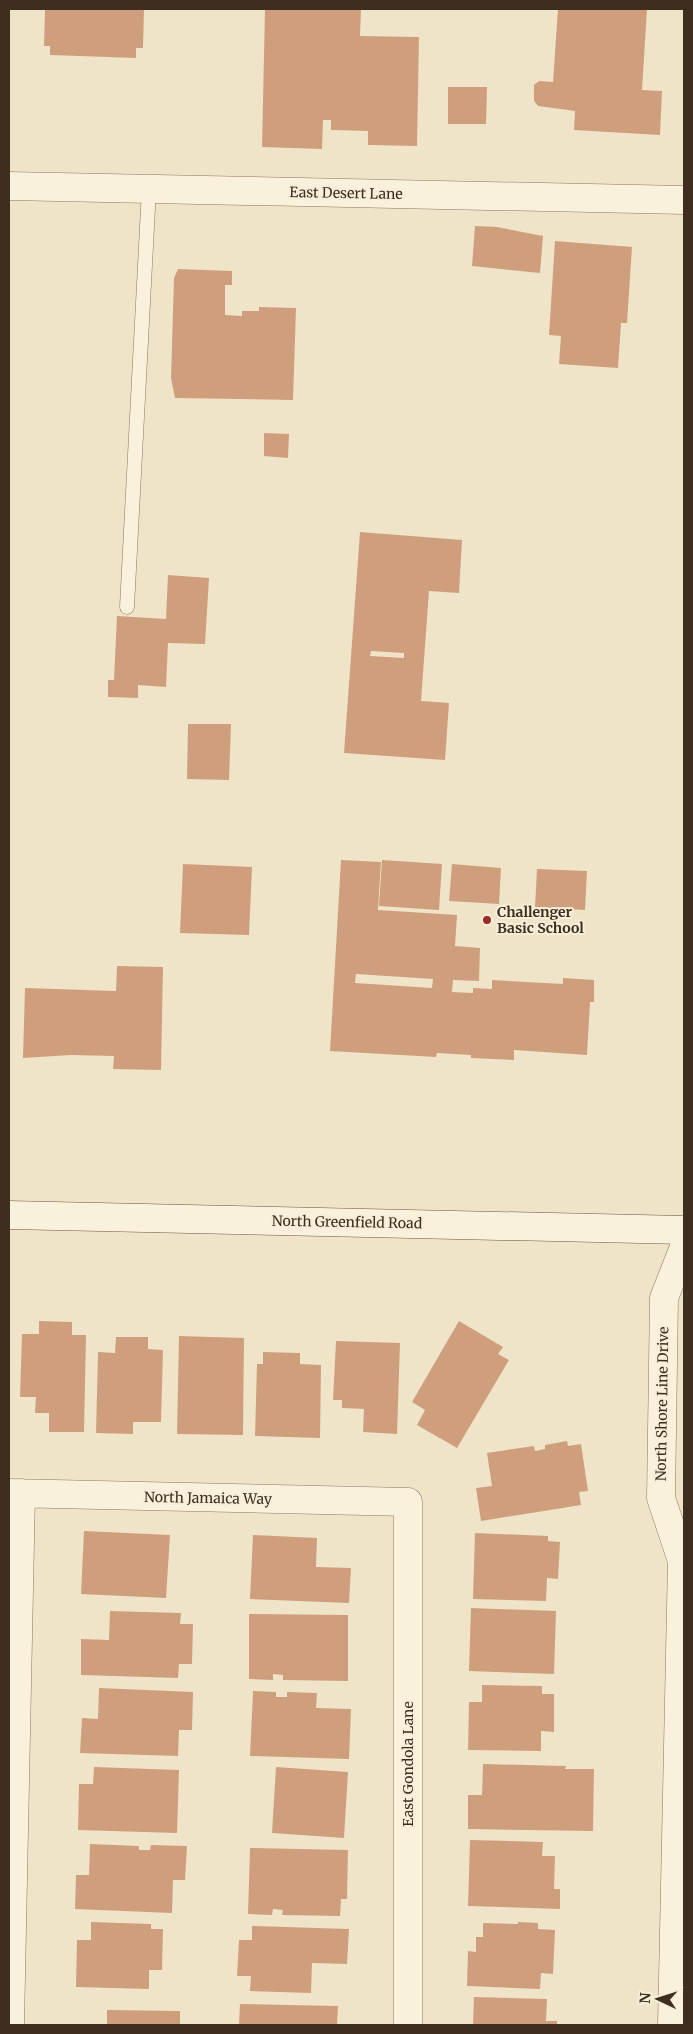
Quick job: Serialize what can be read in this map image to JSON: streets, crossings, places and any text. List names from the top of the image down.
{
  "streets": {
    "street": [
      "East Desert Lane",
      "North Greenfield Road",
      "North Shore Line Drive",
      "North Jamaica Way",
      "East Gondola Lane"
    ]
  },
  "crossings": [
    ["North Jamaica Way", "East Gondola Lane"]
  ],
  "places": ["Challenger Basic School"],
  "north": "left"
}
